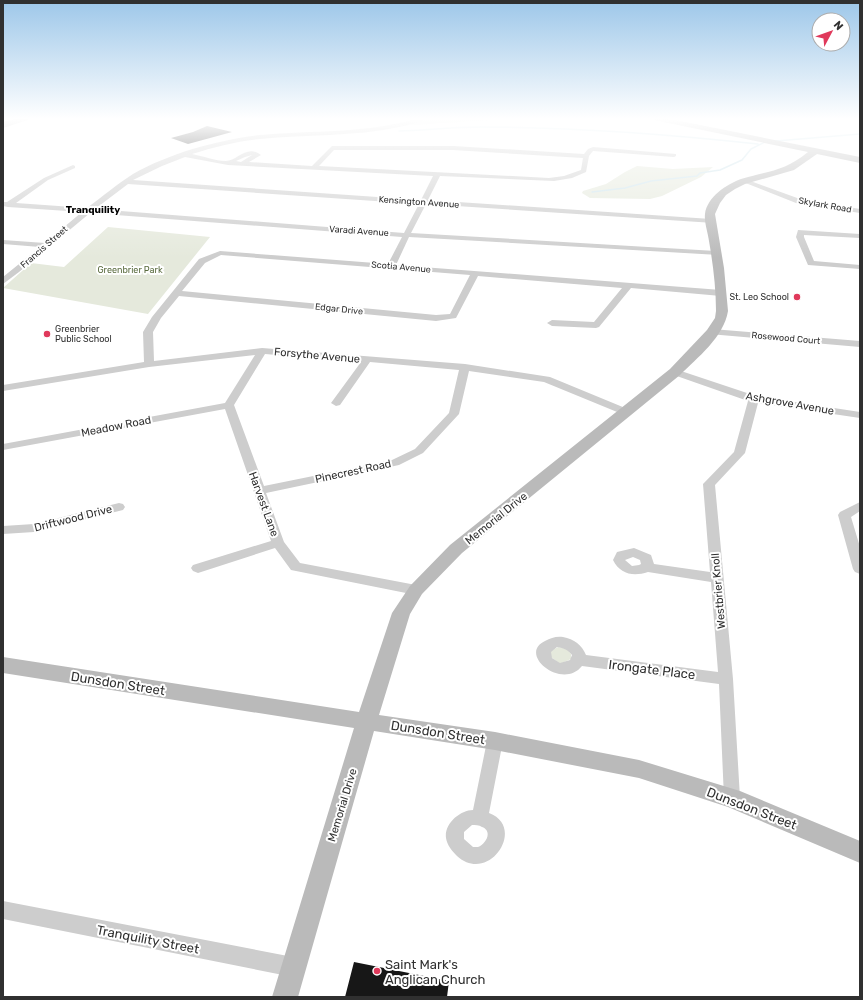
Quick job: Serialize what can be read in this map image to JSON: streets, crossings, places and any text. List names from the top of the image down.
{
  "streets": {
    "main road": ["Memorial Drive", "Dunsdon Street"],
    "street": [
      "Kensington Avenue",
      "Skylark Road",
      "Varadi Avenue",
      "Francis Street",
      "Scotia Avenue",
      "Edgar Drive",
      "Rosewood Court",
      "Forsythe Avenue",
      "Ashgrove Avenue",
      "Meadow Road",
      "Pinecrest Road",
      "Harvest Lane",
      "Driftwood Drive",
      "Westbrier Knoll",
      "Irongate Place",
      "Tranquility Street"
    ]
  },
  "crossings": [
    ["Kensington Avenue", "Francis Street"],
    ["Kensington Avenue", "Memorial Drive"],
    ["Skylark Road", "Memorial Drive"],
    ["Varadi Avenue", "Francis Street"],
    ["Varadi Avenue", "Memorial Drive"],
    ["Scotia Avenue", "Edgar Drive"],
    ["Scotia Avenue", "Forsythe Avenue"],
    ["Scotia Avenue", "Memorial Drive"],
    ["Rosewood Court", "Memorial Drive"],
    ["Forsythe Avenue", "Pinecrest Road"],
    ["Forsythe Avenue", "Memorial Drive"],
    ["Ashgrove Avenue", "Memorial Drive"],
    ["Ashgrove Avenue", "Westbrier Knoll"],
    ["Meadow Road", "Harvest Lane"],
    ["Pinecrest Road", "Harvest Lane"],
    ["Harvest Lane", "Memorial Drive"],
    ["Memorial Drive", "Dunsdon Street"],
    ["Memorial Drive", "Tranquility Street"],
    ["Westbrier Knoll", "Irongate Place"],
    ["Westbrier Knoll", "Dunsdon Street"]
  ],
  "districts": ["Tranquility"],
  "parks": ["Greenbrier Park"],
  "places": ["St. Leo School", "Greenbrier Public School", "Saint Mark's Anglican Church"],
  "north": "top right"
}
